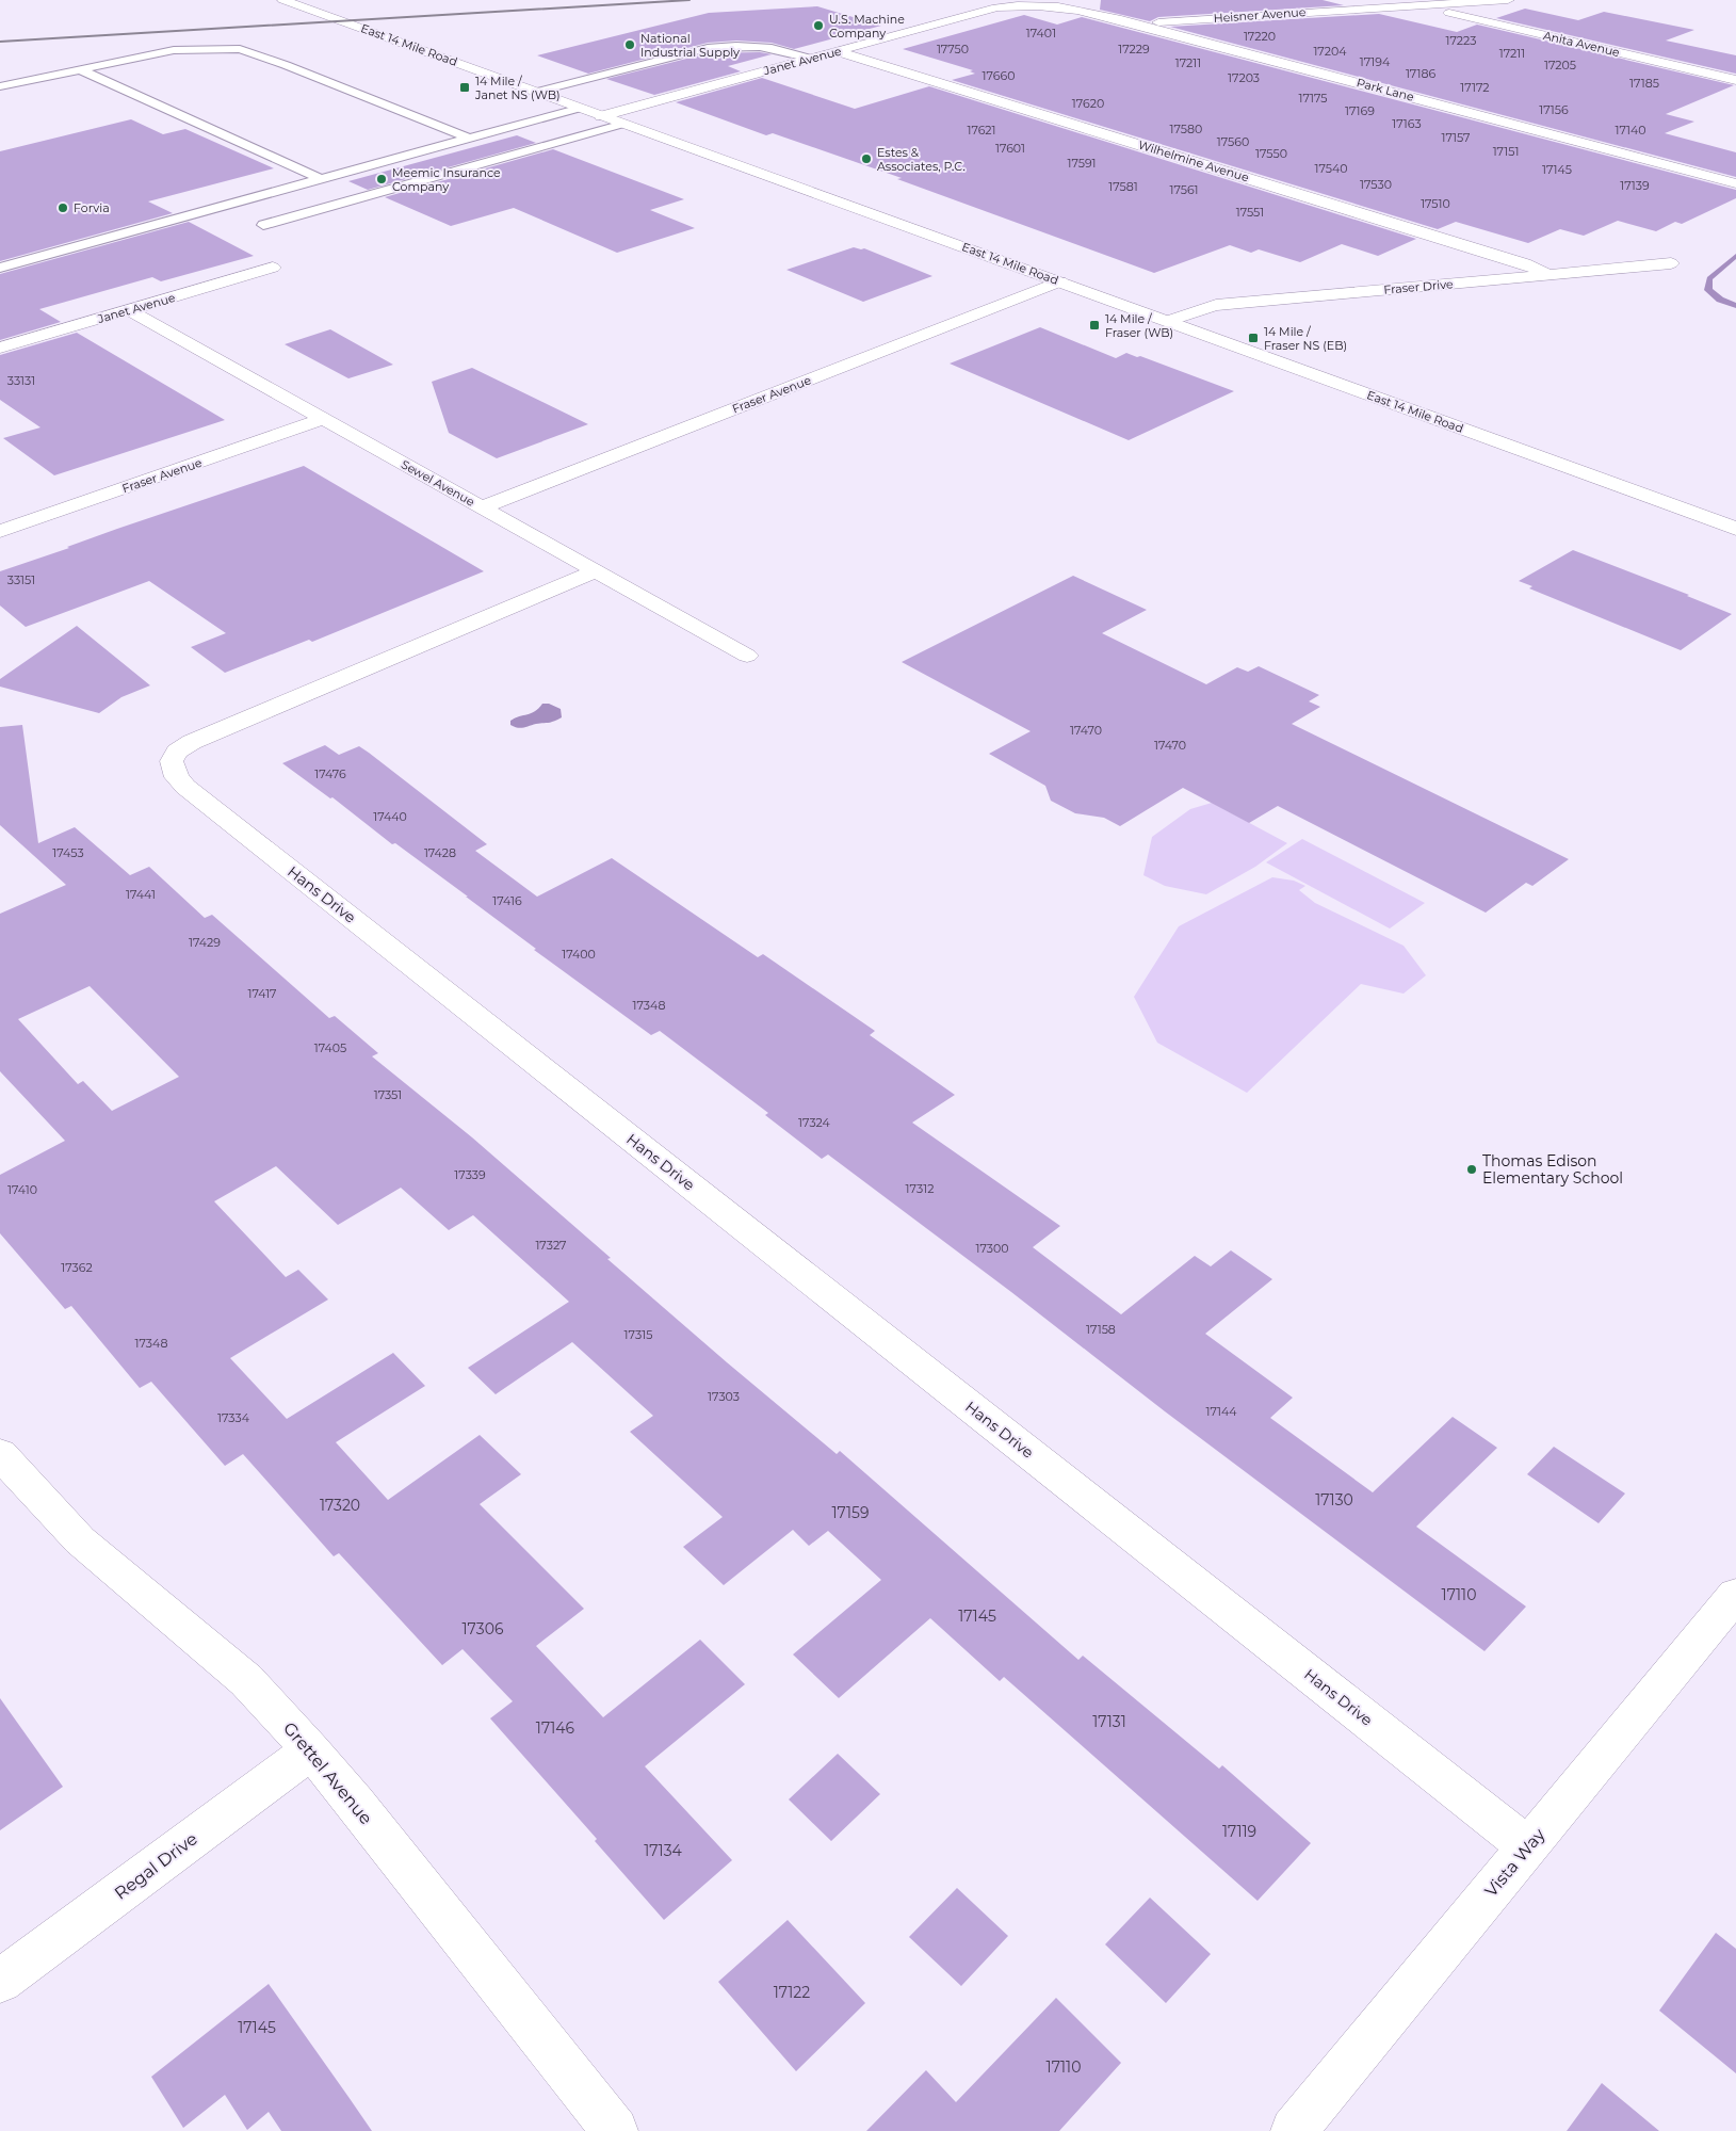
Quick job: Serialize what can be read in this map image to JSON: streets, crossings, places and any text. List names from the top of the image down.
{
  "streets": {
    "street": [
      "Heisner Avenue",
      "Anita Avenue",
      "East 14 Mile Road",
      "Janet Avenue",
      "Park Lane",
      "Wilhelmine Avenue",
      "Fraser Drive",
      "Fraser Avenue",
      "Sewel Avenue",
      "Hans Drive",
      "Grettel Avenue",
      "Vista Way",
      "Regal Drive"
    ]
  },
  "crossings": [
    ["Heisner Avenue", "Anita Avenue"],
    ["Heisner Avenue", "Park Lane"],
    ["East 14 Mile Road", "Janet Avenue"],
    ["East 14 Mile Road", "Fraser Drive"],
    ["East 14 Mile Road", "Fraser Avenue"],
    ["Janet Avenue", "Park Lane"],
    ["Janet Avenue", "Wilhelmine Avenue"],
    ["Janet Avenue", "Sewel Avenue"],
    ["Wilhelmine Avenue", "Fraser Drive"],
    ["Fraser Avenue", "Sewel Avenue"],
    ["Sewel Avenue", "Hans Drive"],
    ["Hans Drive", "Vista Way"],
    ["Grettel Avenue", "Regal Drive"]
  ],
  "places": {
    "other": [
      "U.S. Machine Company",
      "National Industrial Supply",
      "Estes & Associates, P.C.",
      "Meemic Insurance Company",
      "Forvia",
      "Thomas Edison Elementary School"
    ],
    "transit": ["14 Mile / Janet NS (WB)", "14 Mile / Fraser (WB)", "14 Mile / Fraser NS (EB)"]
  },
  "house_numbers": [
    "17401",
    "17220",
    "17223",
    "17750",
    "17229",
    "17204",
    "17211",
    "17194",
    "17211",
    "17205",
    "17186",
    "17660",
    "17203",
    "17185",
    "17172",
    "17175",
    "17620",
    "17156",
    "17169",
    "17163",
    "17580",
    "17621",
    "17140",
    "17157",
    "17560",
    "17601",
    "17151",
    "17550",
    "17591",
    "17540",
    "17145",
    "17530",
    "17139",
    "17581",
    "17561",
    "17510",
    "17551",
    "33131",
    "33151",
    "17470",
    "17470",
    "17476",
    "17440",
    "17453",
    "17428",
    "17441",
    "17416",
    "17429",
    "17400",
    "17417",
    "17348",
    "17405",
    "17351",
    "17324",
    "17339",
    "17312",
    "17410",
    "17327",
    "17300",
    "17362",
    "17158",
    "17315",
    "17348",
    "17303",
    "17144",
    "17334",
    "17130",
    "17320",
    "17159",
    "17110",
    "17145",
    "17306",
    "17131",
    "17146",
    "17119",
    "17134",
    "17122",
    "17145",
    "17110"
  ]
}
